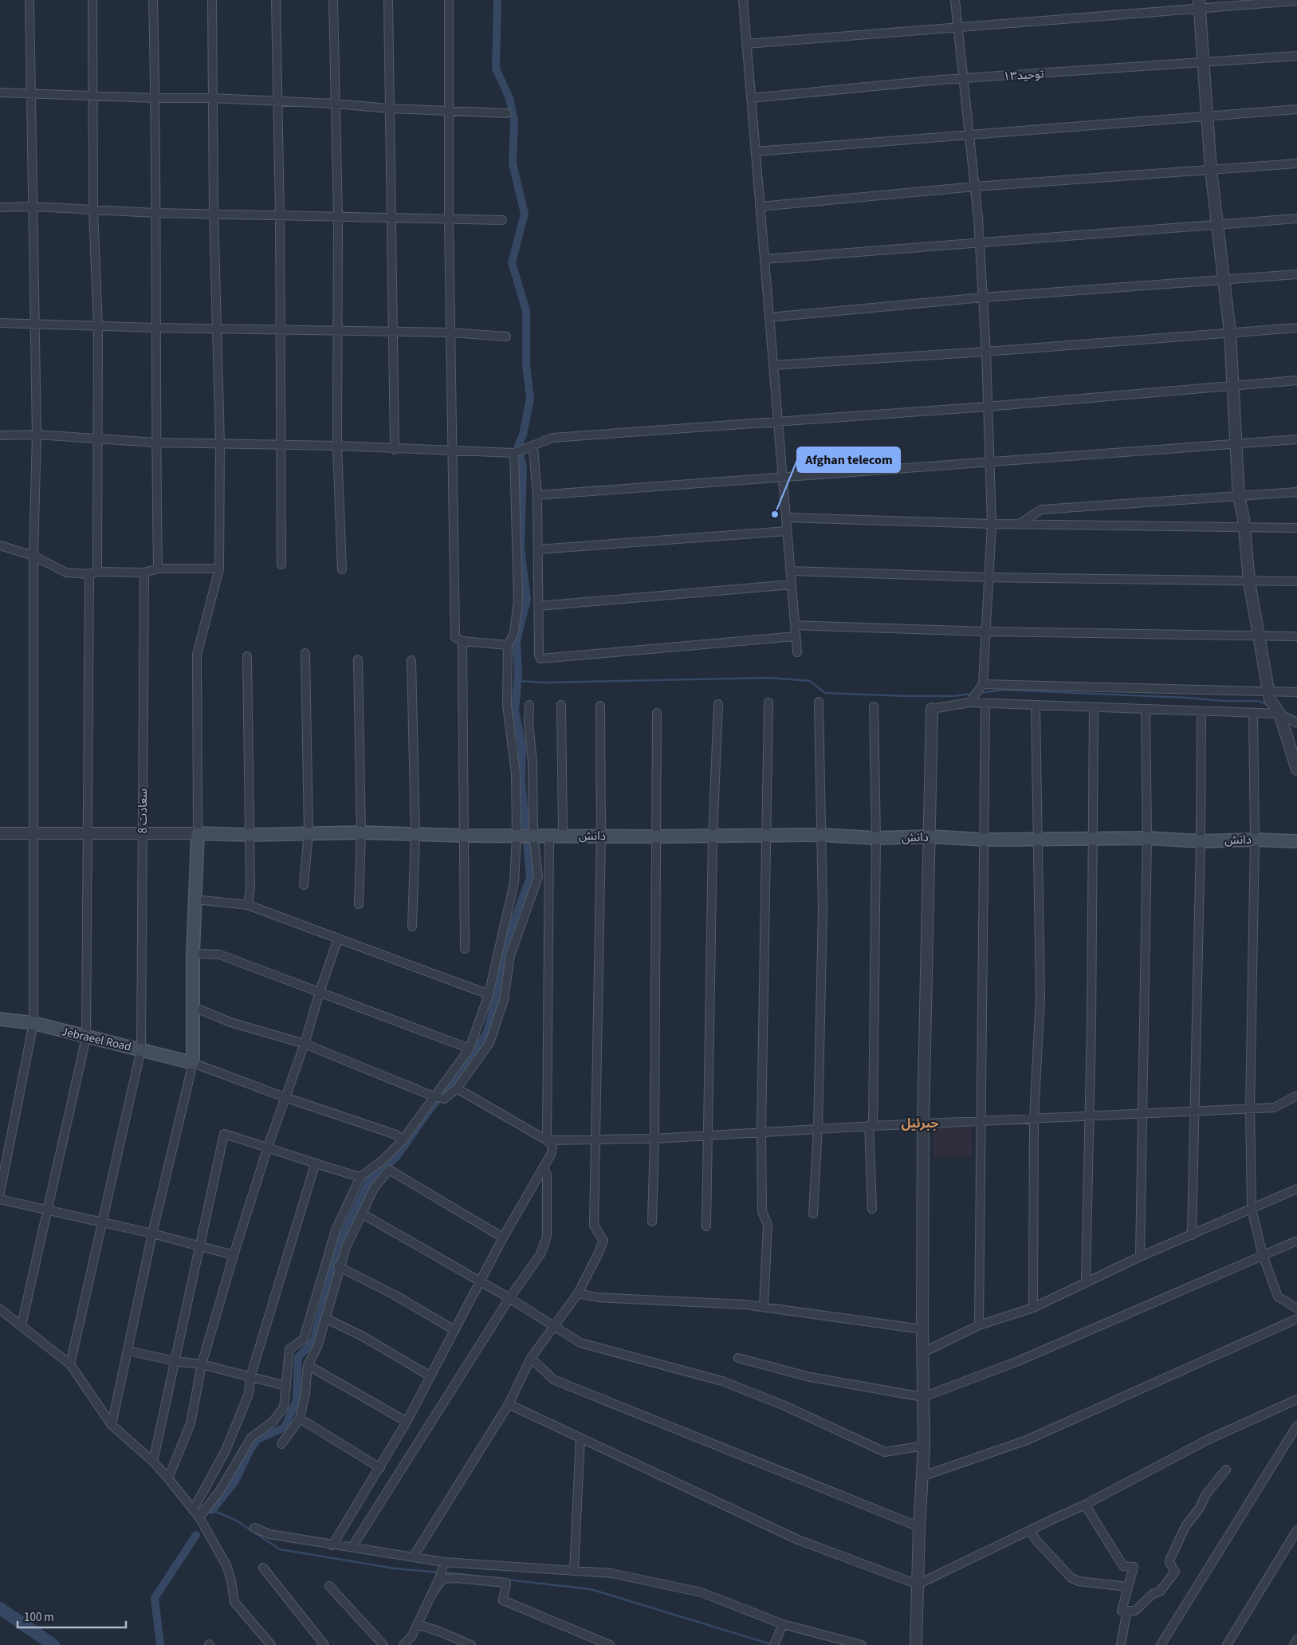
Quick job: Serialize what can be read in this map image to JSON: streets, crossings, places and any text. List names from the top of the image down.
{
  "streets": {
    "main road": ["دانش", "Jebraeel Road"],
    "street": ["توحید۱۳", "سعادت 8"]
  },
  "crossings": [
    ["سعادت 8", "Jebraeel Road"]
  ],
  "districts": ["جبرئیل"],
  "places": ["Afghan telecom"],
  "scale_bar": "100 m"
}
